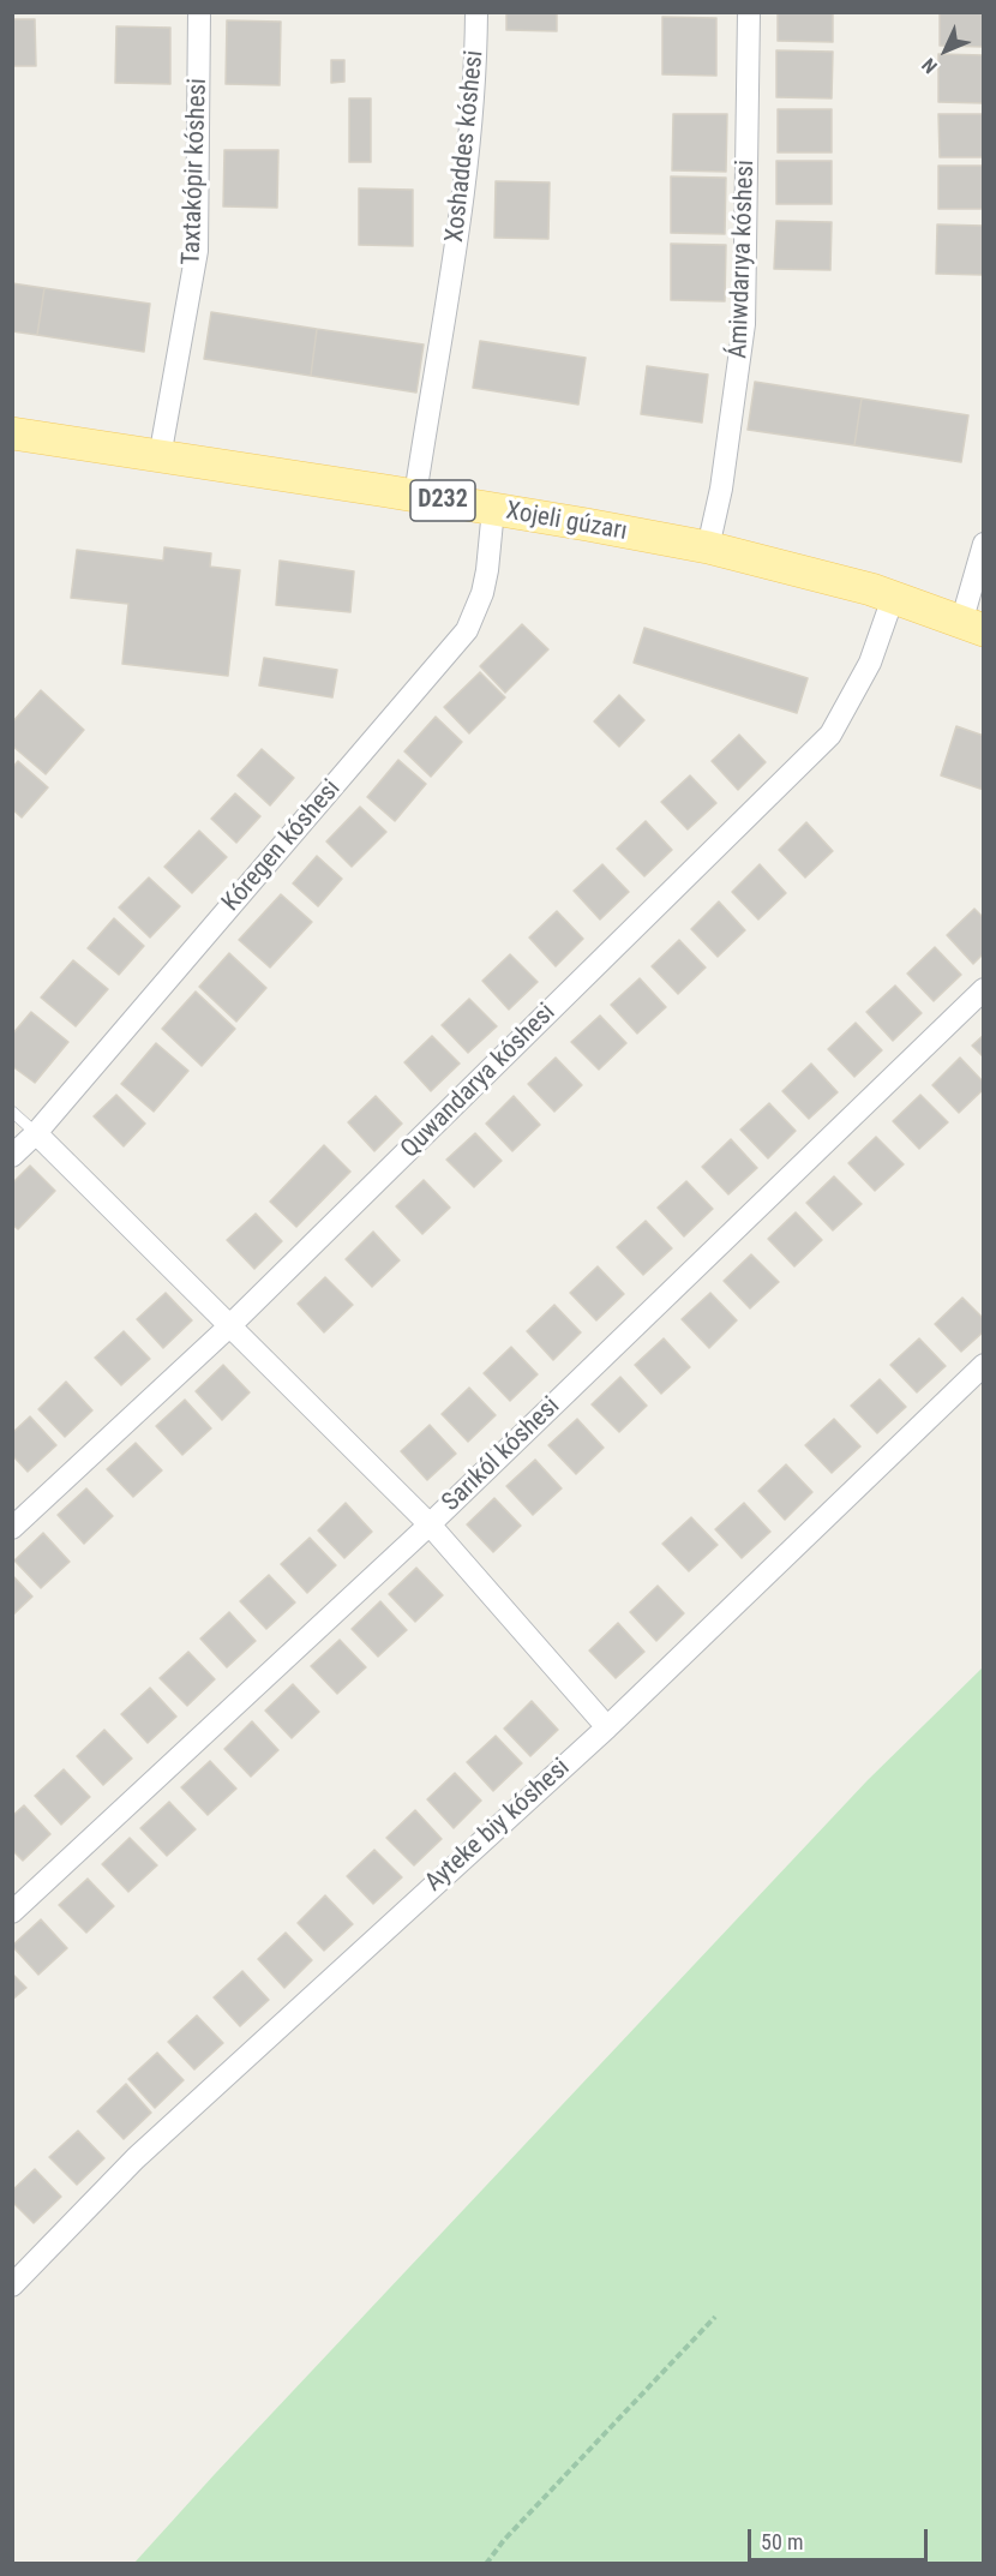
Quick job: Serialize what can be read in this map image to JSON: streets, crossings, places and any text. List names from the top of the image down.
{
  "streets": {
    "main road": ["D232", "Xojeli gúzarı"],
    "street": [
      "Xoshaddes kóshesi",
      "Taxtakópir kóshesi",
      "Ámiwdarıya kóshesi",
      "Kóregen kóshesi",
      "Quwandarya kóshesi",
      "Sarıkól kóshesi",
      "Ayteke biy kóshesi"
    ]
  },
  "crossings": [
    ["Xoshaddes kóshesi", "Xojeli gúzarı"],
    ["Taxtakópir kóshesi", "Xojeli gúzarı"],
    ["Ámiwdarıya kóshesi", "Xojeli gúzarı"],
    ["Xojeli gúzarı", "Kóregen kóshesi"],
    ["Xojeli gúzarı", "Quwandarya kóshesi"]
  ],
  "scale_bar": "50 m",
  "north": "bottom left"
}
